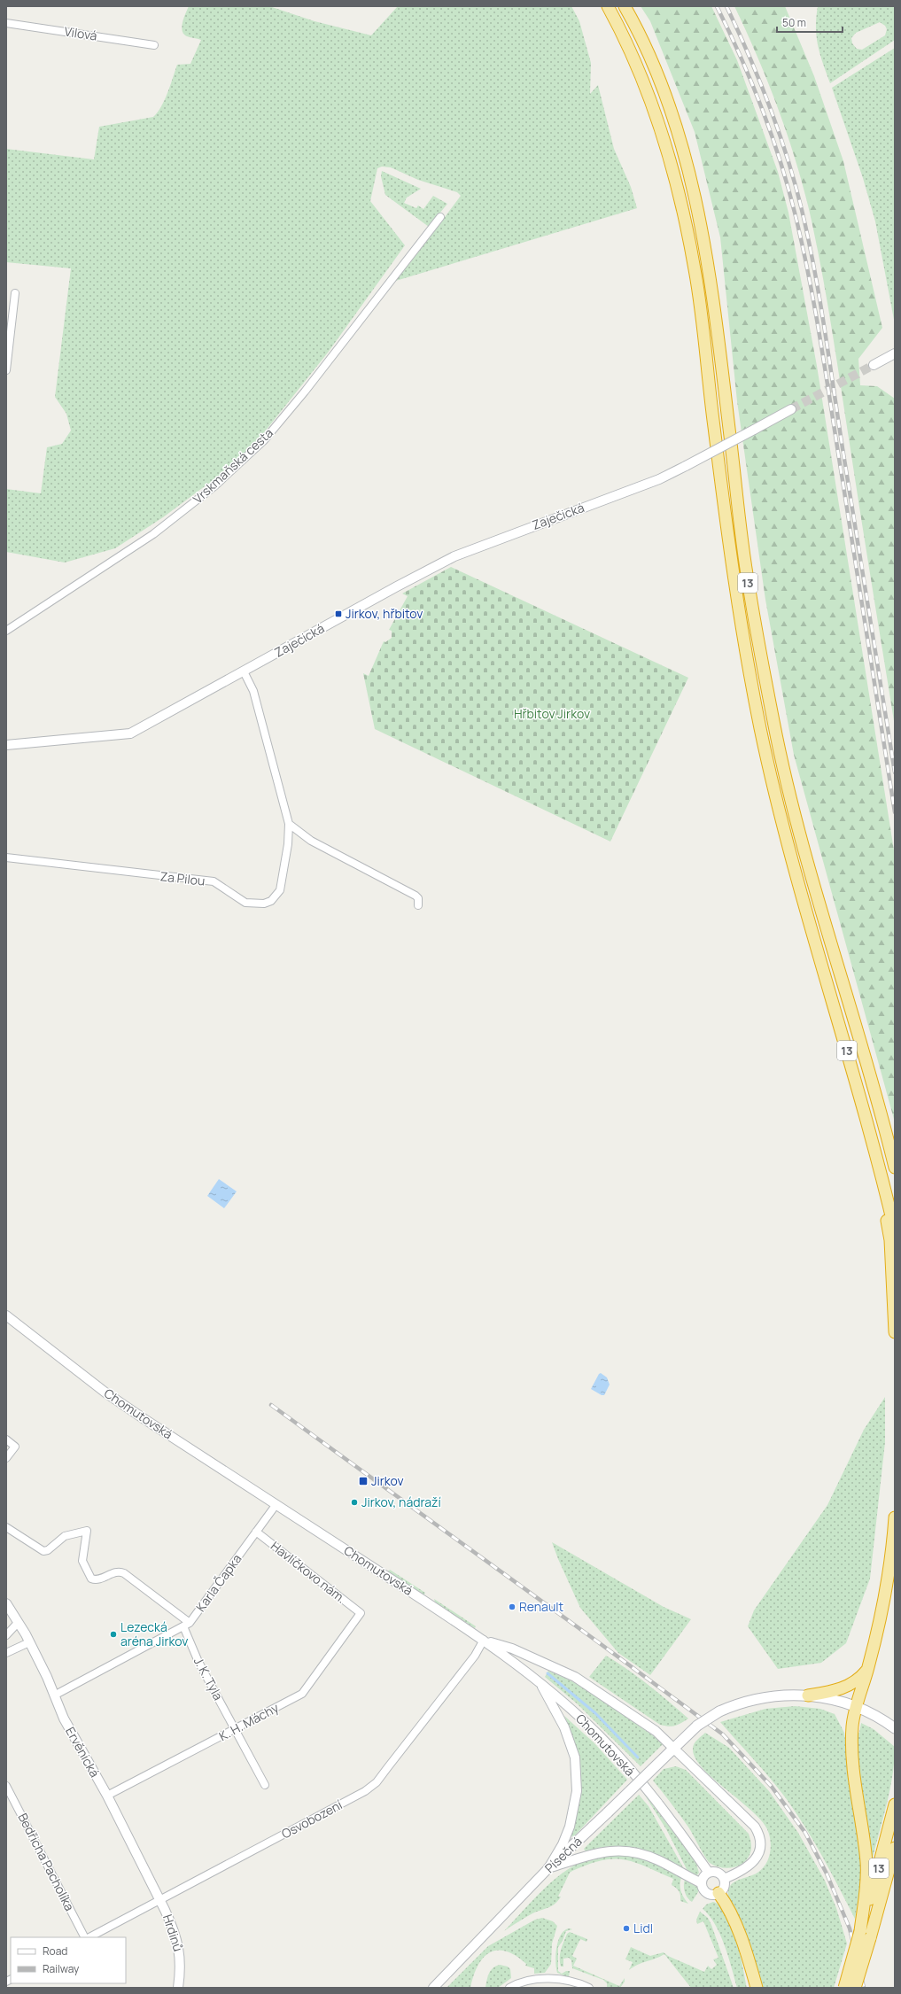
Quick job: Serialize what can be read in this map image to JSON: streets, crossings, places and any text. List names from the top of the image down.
{
  "streets": {
    "highway": ["13"],
    "main road": ["Písečná"],
    "street": [
      "Vilová",
      "Vrskmaňská cesta",
      "Zaječická",
      "Za Pilou",
      "Chomutovská",
      "Havlíčkovo nám.",
      "Karla Čapka",
      "J. K. Tyla",
      "K. H. Máchy",
      "Ervěnická",
      "Osvobození",
      "Bedřicha Pacholíka",
      "Hrdinů"
    ]
  },
  "crossings": [
    ["Zaječická", "Za Pilou"],
    ["Chomutovská", "Karla Čapka"],
    ["Chomutovská", "Osvobození"],
    ["Havlíčkovo nám.", "Karla Čapka"],
    ["Havlíčkovo nám.", "K. H. Máchy"],
    ["Karla Čapka", "J. K. Tyla"],
    ["Karla Čapka", "Ervěnická"],
    ["J. K. Tyla", "K. H. Máchy"],
    ["K. H. Máchy", "Ervěnická"],
    ["Ervěnická", "Osvobození"],
    ["Ervěnická", "Hrdinů"],
    ["Osvobození", "Hrdinů"]
  ],
  "parks": ["Hřbitov Jirkov"],
  "places": {
    "transit": ["Jirkov, hřbitov", "Jirkov"],
    "other": [
      "Jirkov, nádraží",
      "Renault",
      "Lezecká aréna Jirkov",
      "Lidl"
    ]
  },
  "legend": ["Road", "Railway"],
  "scale_bar": "50 m"
}
